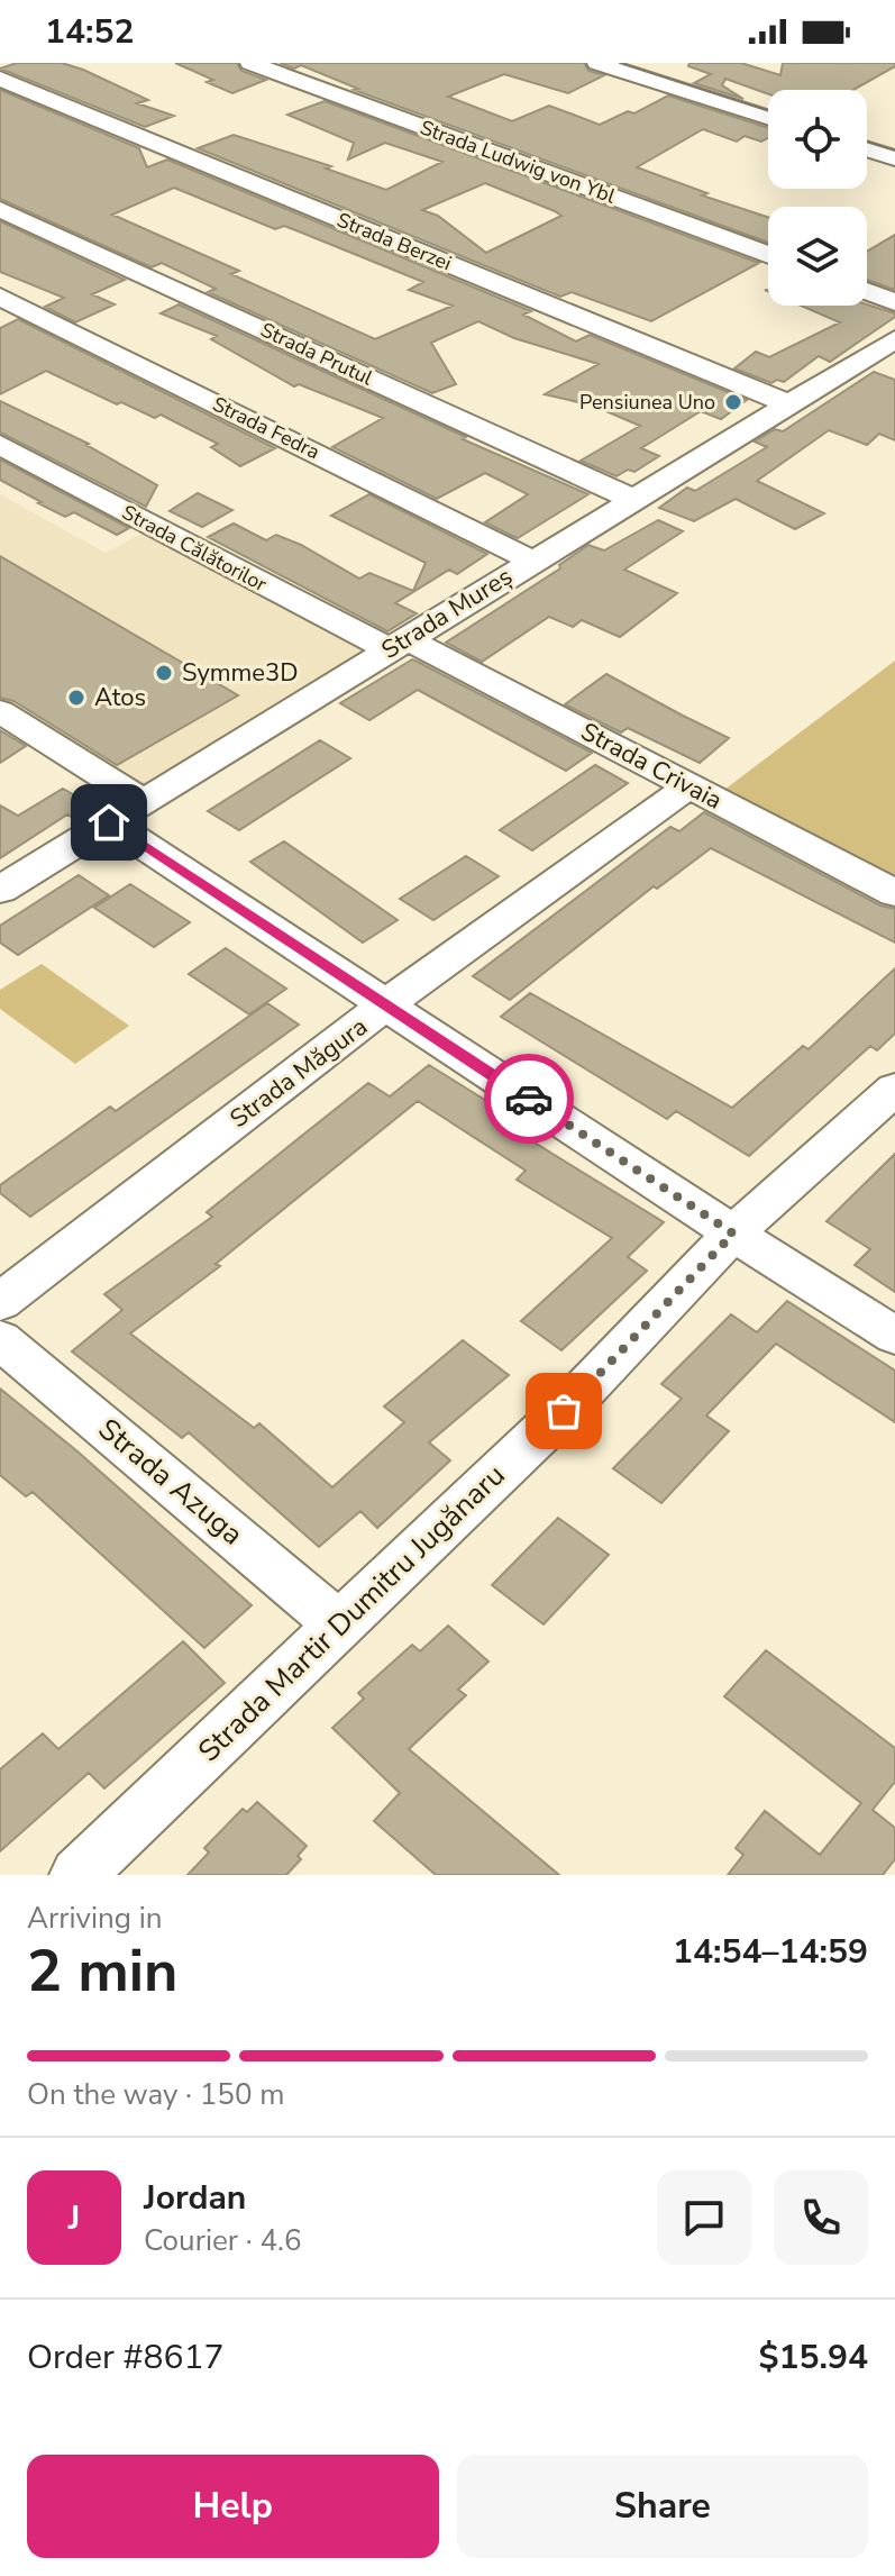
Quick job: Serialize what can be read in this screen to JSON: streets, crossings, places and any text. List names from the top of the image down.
{
  "streets": {
    "street": [
      "Strada Ludwig von Ybl",
      "Strada Berzei",
      "Strada Prutul",
      "Strada Fedra",
      "Strada Călătorilor",
      "Strada Mureș",
      "Strada Crivaia",
      "Strada Măgura",
      "Strada Azuga",
      "Strada Martir Dumitru Jugănaru"
    ]
  },
  "crossings": [
    ["Strada Berzei", "Strada Mureș"],
    ["Strada Prutul", "Strada Mureș"],
    ["Strada Fedra", "Strada Mureș"],
    ["Strada Călătorilor", "Strada Mureș"],
    ["Strada Călătorilor", "Strada Crivaia"],
    ["Strada Mureș", "Strada Crivaia"],
    ["Strada Crivaia", "Strada Măgura"],
    ["Strada Azuga", "Strada Martir Dumitru Jugănaru"]
  ],
  "places": ["Pensiunea Uno", "Symme3D", "Atos"],
  "page": {
    "status": "14:52",
    "heading": ["2 min", "Arriving in", "14:54–14:59"],
    "panel": [
      "Jordan",
      "Courier · 4.6",
      "Order #8617",
      "$15.94"
    ],
    "bar": "On the way · 150 m",
    "round": "J",
    "buttons": ["Help", "Share"]
  }
}
